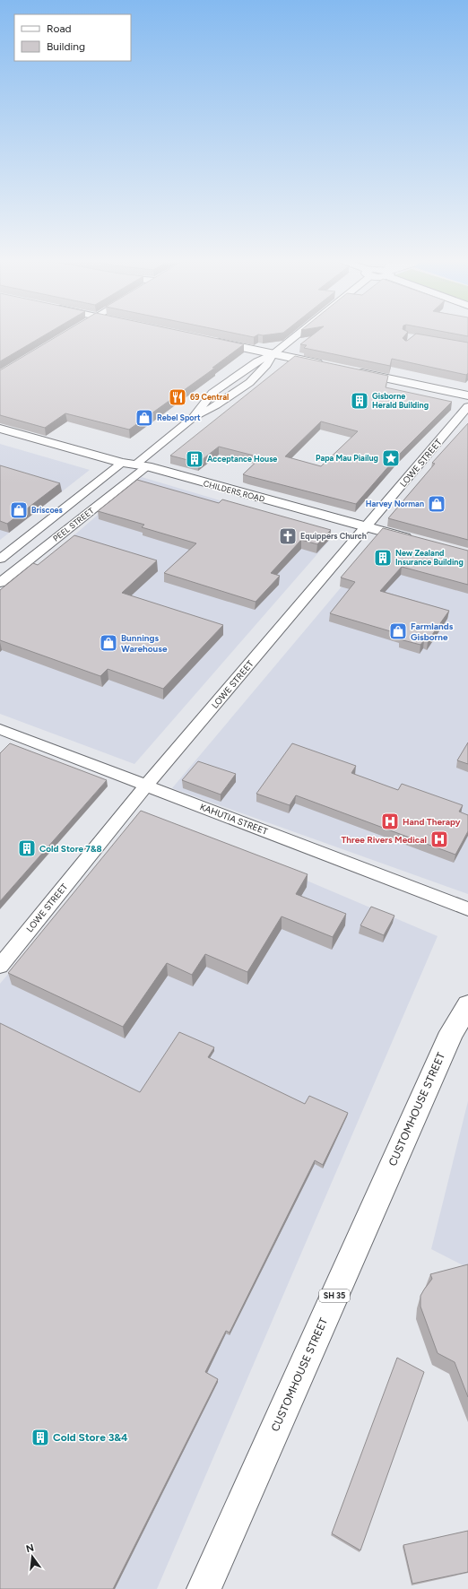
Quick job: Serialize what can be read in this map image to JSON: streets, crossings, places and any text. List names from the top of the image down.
{
  "streets": {
    "main road": ["CUSTOMHOUSE STREET", "SH 35"],
    "street": [
      "LOWE STREET",
      "CHILDERS ROAD",
      "PEEL STREET",
      "KAHUTIA STREET"
    ]
  },
  "crossings": [
    ["LOWE STREET", "CHILDERS ROAD"],
    ["LOWE STREET", "KAHUTIA STREET"],
    ["CHILDERS ROAD", "PEEL STREET"]
  ],
  "places": {
    "restaurant": ["69 Central"],
    "building": [
      "Gisborne Herald Building",
      "Acceptance House",
      "New Zealand Insurance Building",
      "Cold Store 7&8",
      "Cold Store 3&4"
    ],
    "shop": [
      "Rebel Sport",
      "Harvey Norman",
      "Briscoes",
      "Farmlands Gisborne",
      "Bunnings Warehouse"
    ],
    "place": ["Papa Mau Piailug"],
    "church": ["Equippers Church"],
    "hospital": ["Hand Therapy", "Three Rivers Medical"]
  },
  "legend": ["Road", "Building"],
  "north": "top"
}
